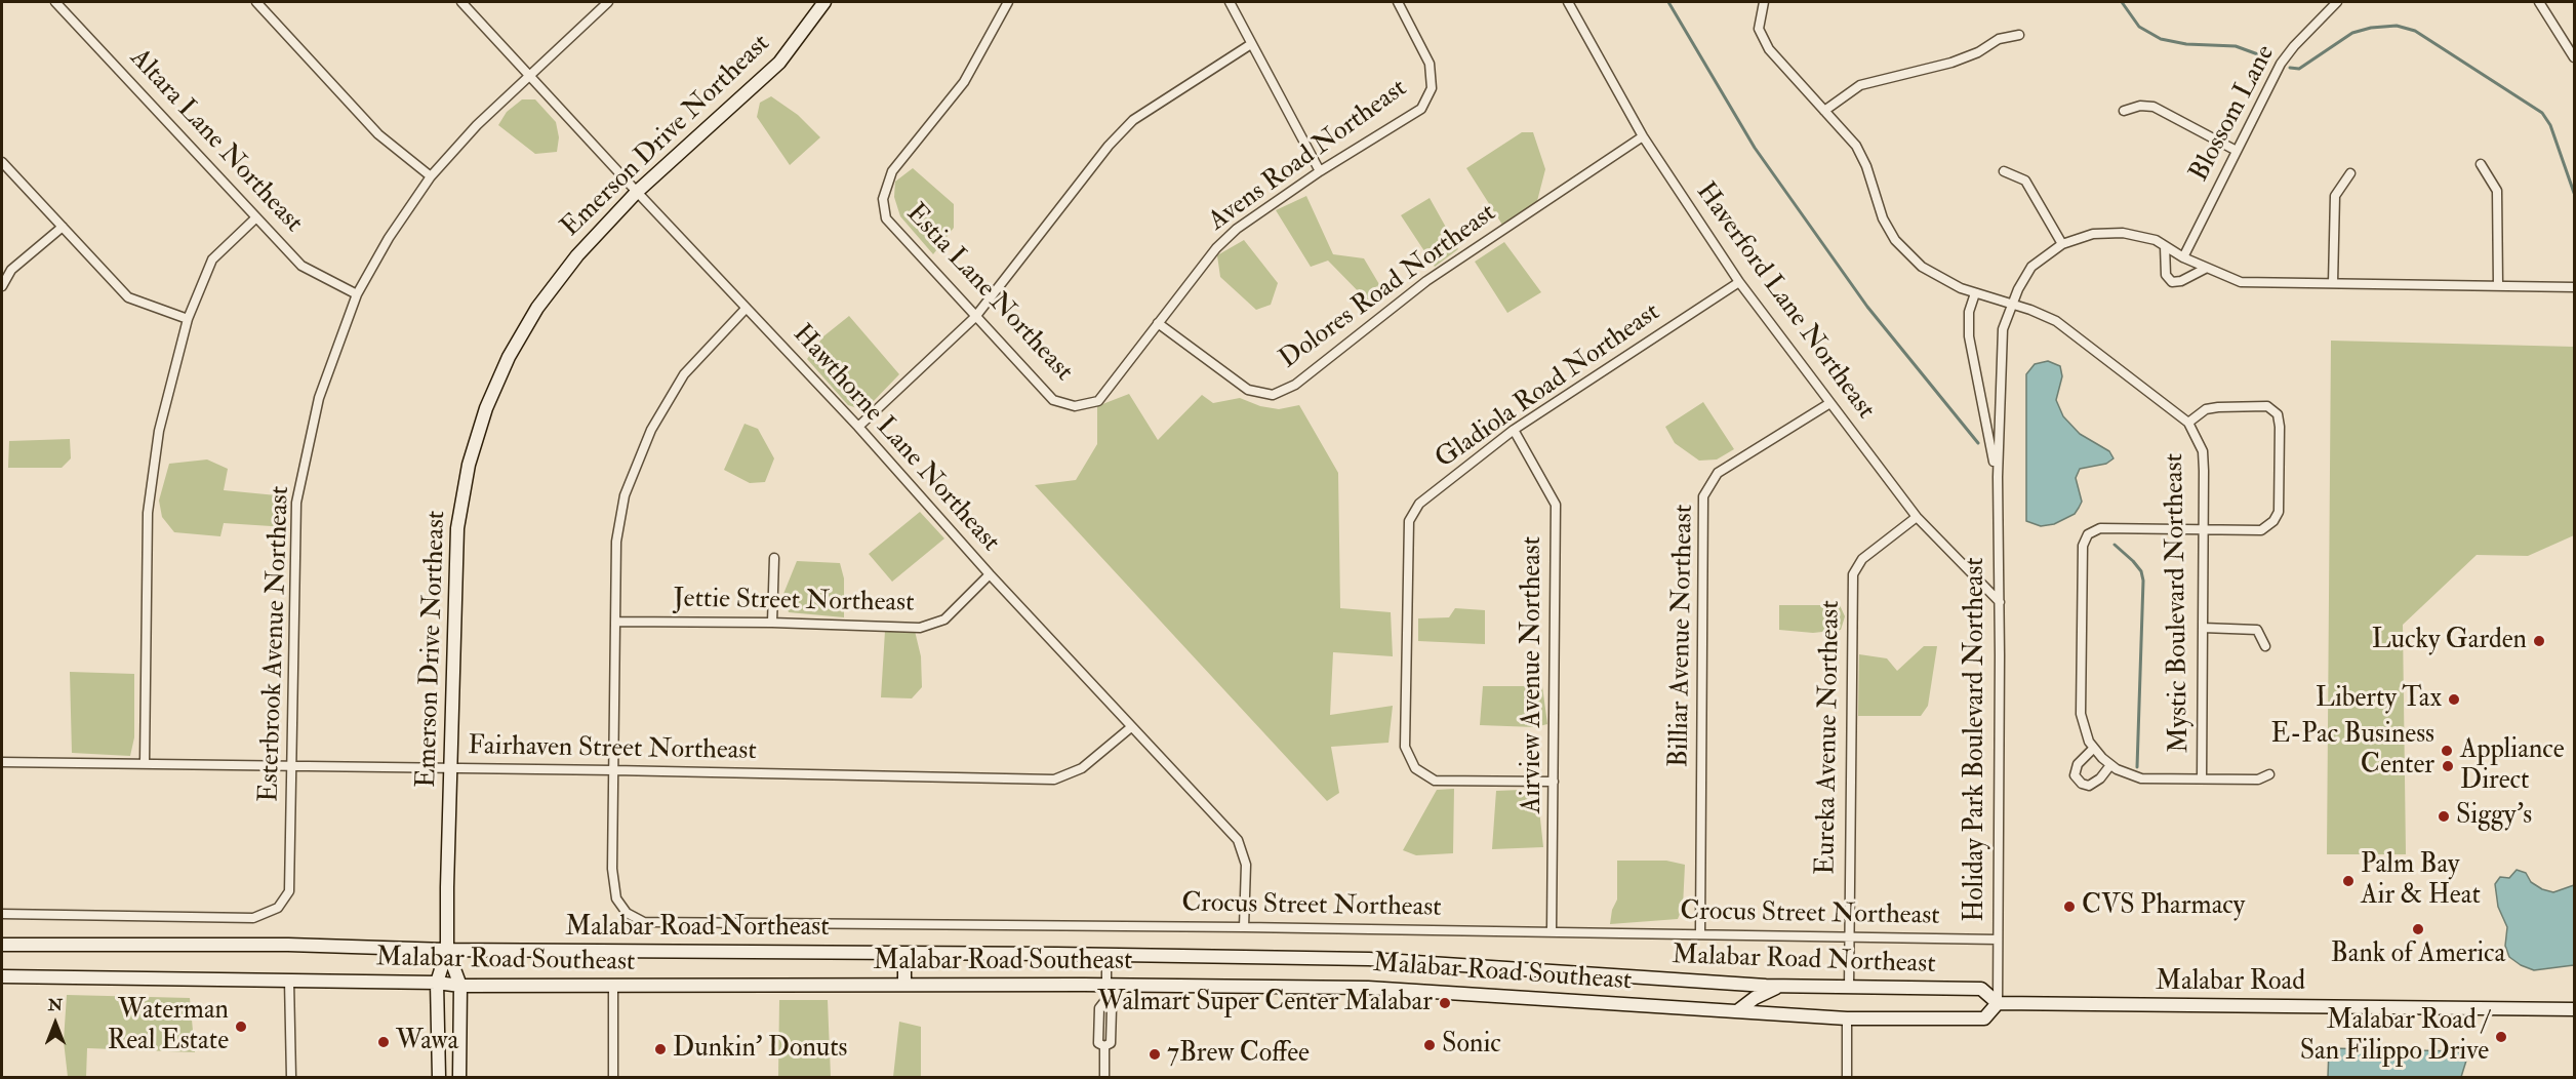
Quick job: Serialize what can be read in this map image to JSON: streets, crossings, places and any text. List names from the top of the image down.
{
  "streets": {
    "main road": [
      "Emerson Drive Northeast",
      "Malabar Road Northeast",
      "Malabar Road Southeast",
      "Malabar Road"
    ],
    "street": [
      "Blossom Lane",
      "Altara Lane Northeast",
      "Avens Road Northeast",
      "Dolores Road Northeast",
      "Estia Lane Northeast",
      "Haverford Lane Northeast",
      "Gladiola Road Northeast",
      "Hawthorne Lane Northeast",
      "Jettie Street Northeast",
      "Mystic Boulevard Northeast",
      "Billiar Avenue Northeast",
      "Esterbrook Avenue Northeast",
      "Airview Avenue Northeast",
      "Eureka Avenue Northeast",
      "Holiday Park Boulevard Northeast",
      "Fairhaven Street Northeast",
      "Crocus Street Northeast"
    ]
  },
  "crossings": [
    ["Blossom Lane", "Holiday Park Boulevard Northeast"],
    ["Emerson Drive Northeast", "Hawthorne Lane Northeast"],
    ["Emerson Drive Northeast", "Fairhaven Street Northeast"],
    ["Emerson Drive Northeast", "Malabar Road Northeast"],
    ["Altara Lane Northeast", "Esterbrook Avenue Northeast"],
    ["Avens Road Northeast", "Dolores Road Northeast"],
    ["Avens Road Northeast", "Estia Lane Northeast"],
    ["Dolores Road Northeast", "Haverford Lane Northeast"],
    ["Haverford Lane Northeast", "Gladiola Road Northeast"],
    ["Haverford Lane Northeast", "Billiar Avenue Northeast"],
    ["Haverford Lane Northeast", "Eureka Avenue Northeast"],
    ["Haverford Lane Northeast", "Holiday Park Boulevard Northeast"],
    ["Gladiola Road Northeast", "Airview Avenue Northeast"],
    ["Hawthorne Lane Northeast", "Jettie Street Northeast"],
    ["Hawthorne Lane Northeast", "Esterbrook Avenue Northeast"],
    ["Hawthorne Lane Northeast", "Fairhaven Street Northeast"],
    ["Hawthorne Lane Northeast", "Crocus Street Northeast"],
    ["Mystic Boulevard Northeast", "Holiday Park Boulevard Northeast"],
    ["Billiar Avenue Northeast", "Crocus Street Northeast"],
    ["Esterbrook Avenue Northeast", "Fairhaven Street Northeast"],
    ["Airview Avenue Northeast", "Crocus Street Northeast"],
    ["Eureka Avenue Northeast", "Crocus Street Northeast"],
    ["Eureka Avenue Northeast", "Malabar Road Northeast"],
    ["Holiday Park Boulevard Northeast", "Crocus Street Northeast"],
    ["Holiday Park Boulevard Northeast", "Malabar Road Northeast"],
    ["Holiday Park Boulevard Northeast", "Malabar Road Southeast"],
    ["Holiday Park Boulevard Northeast", "Malabar Road"],
    ["Fairhaven Street Northeast", "Crocus Street Northeast"],
    ["Malabar Road Northeast", "Malabar Road Southeast"],
    ["Malabar Road Northeast", "Malabar Road"],
    ["Malabar Road Southeast", "Malabar Road"]
  ],
  "places": [
    "Lucky Garden",
    "Liberty Tax",
    "E-Pac Business Center",
    "Appliance Direct",
    "Siggy's",
    "Palm Bay Air & Heat",
    "CVS Pharmacy",
    "Bank of America",
    "Walmart Super Center Malabar",
    "Waterman Real Estate",
    "Malabar Road / San Filippo Drive",
    "Wawa",
    "Sonic",
    "Dunkin' Donuts",
    "7Brew Coffee"
  ],
  "north": "top"
}
